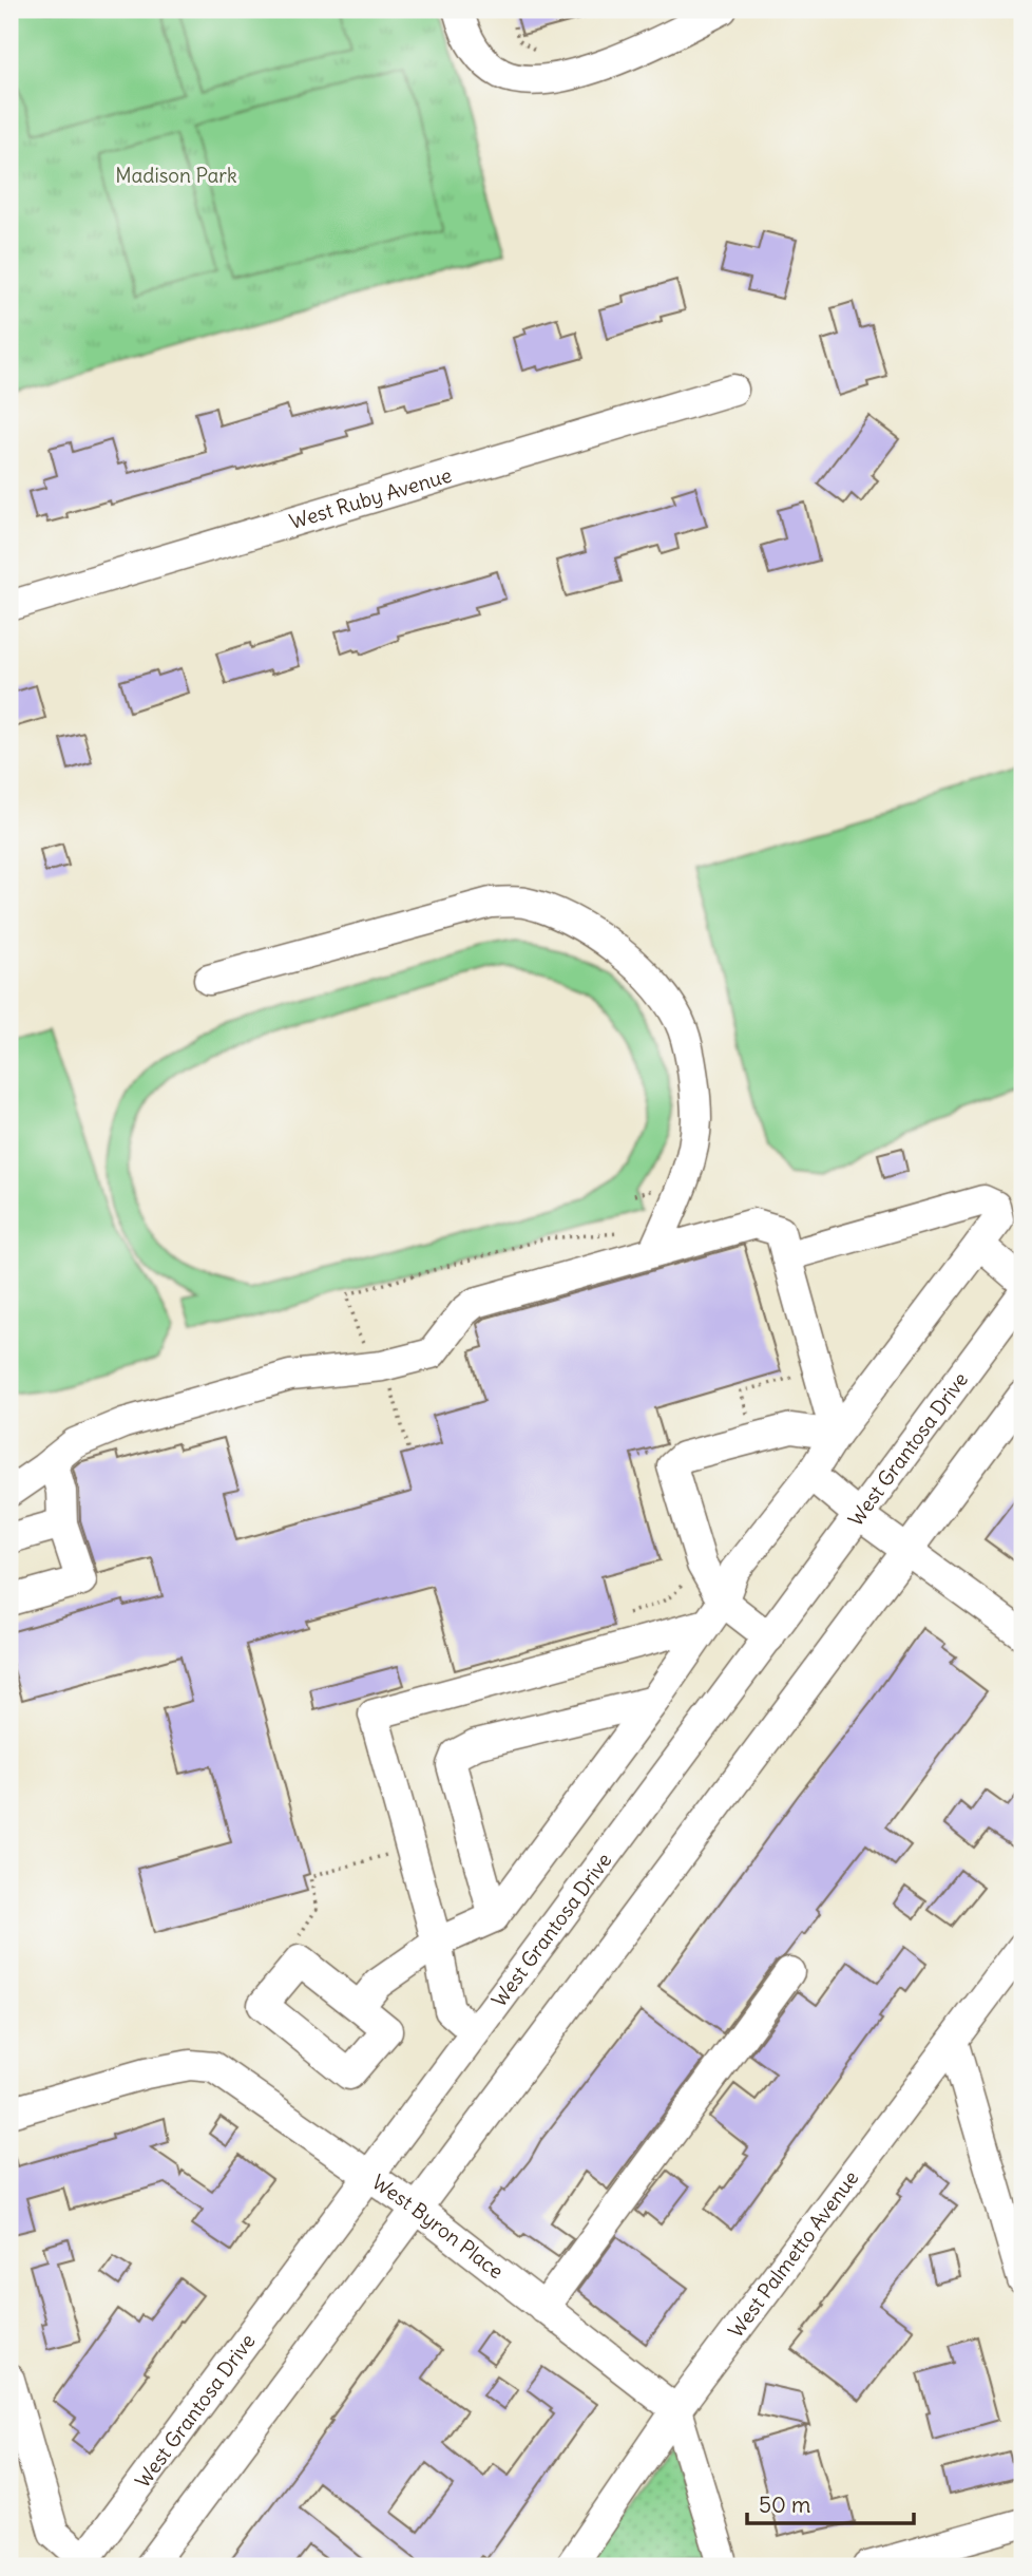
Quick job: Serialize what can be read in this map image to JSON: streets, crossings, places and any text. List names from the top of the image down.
{
  "streets": {
    "street": [
      "West Ruby Avenue",
      "West Grantosa Drive",
      "West Byron Place",
      "West Palmetto Avenue"
    ]
  },
  "crossings": [
    ["West Grantosa Drive", "West Byron Place"],
    ["West Byron Place", "West Palmetto Avenue"]
  ],
  "parks": ["Madison Park"],
  "scale_bar": "50 m"
}
